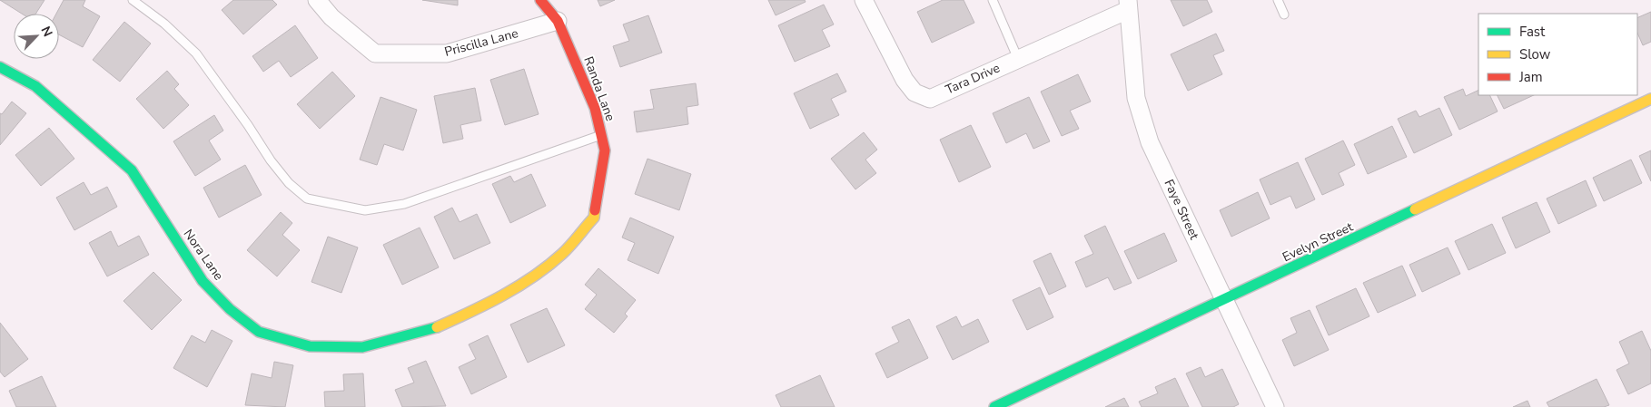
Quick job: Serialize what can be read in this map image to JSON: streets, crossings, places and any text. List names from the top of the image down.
{
  "streets": {
    "street": [
      "Priscilla Lane",
      "Tara Drive",
      "Randa Lane",
      "Faye Street",
      "Evelyn Street",
      "Nora Lane"
    ]
  },
  "crossings": [
    ["Priscilla Lane", "Randa Lane"],
    ["Tara Drive", "Faye Street"],
    ["Randa Lane", "Nora Lane"],
    ["Faye Street", "Evelyn Street"]
  ],
  "legend": ["Fast", "Slow", "Jam"],
  "north": "top right"
}
